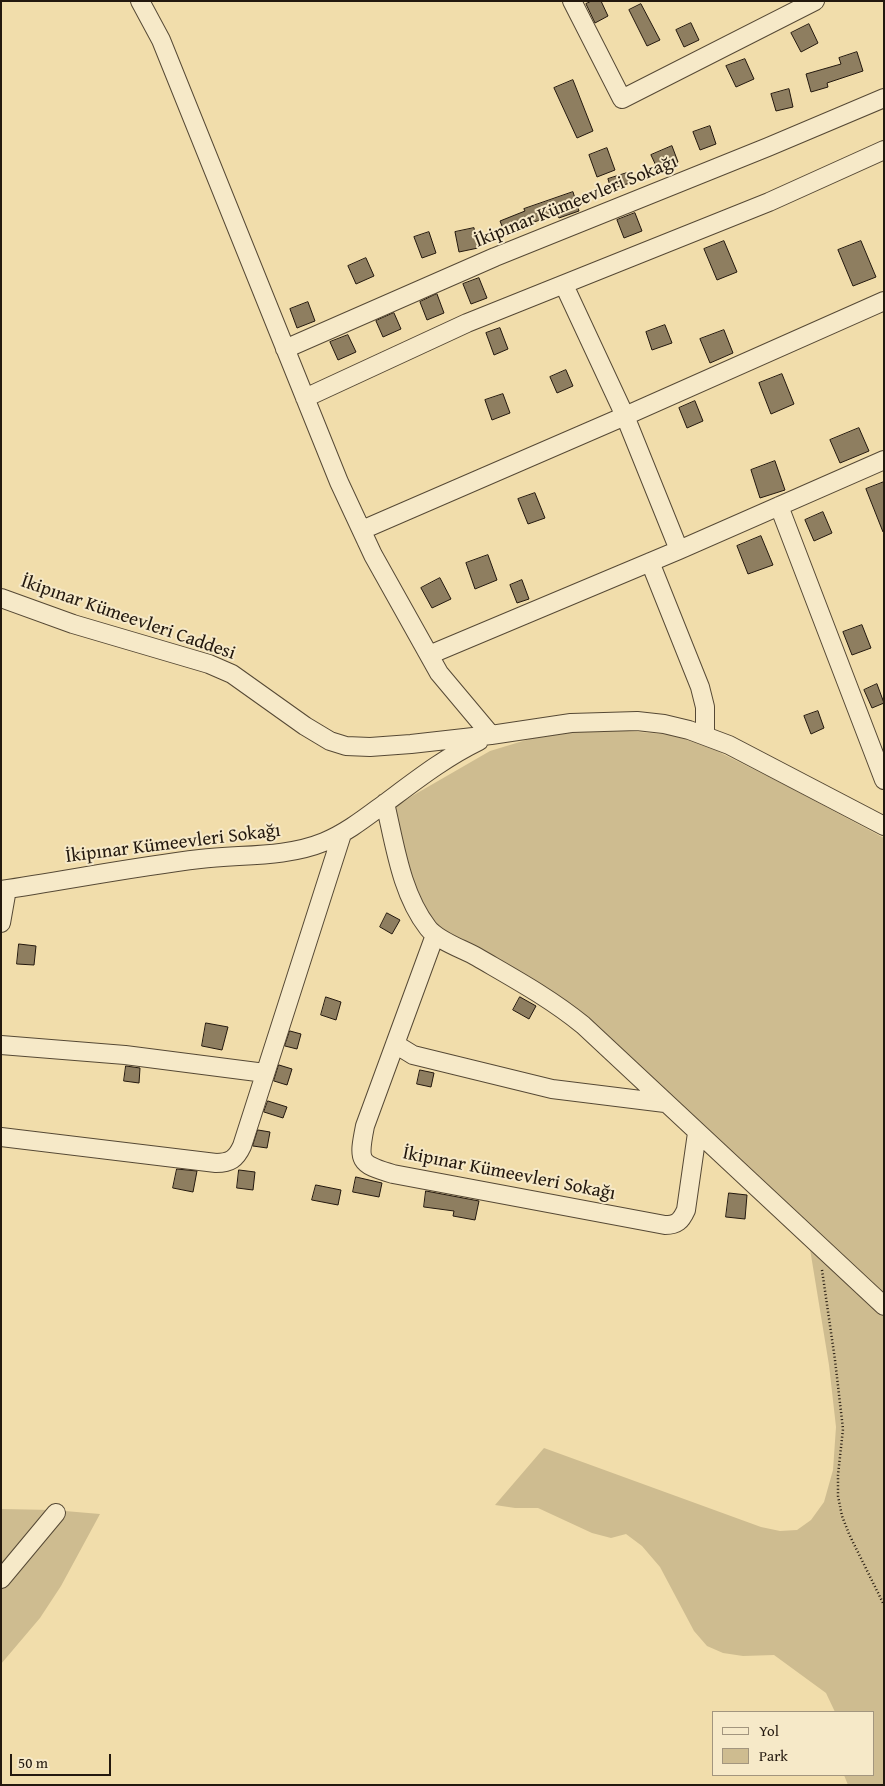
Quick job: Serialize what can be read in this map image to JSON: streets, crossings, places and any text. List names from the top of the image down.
{
  "streets": {
    "street": ["İkipınar Kümeevleri Sokağı", "İkipınar Kümeevleri Caddesi"]
  },
  "crossings": [
    ["İkipınar Kümeevleri Sokağı", "İkipınar Kümeevleri Caddesi"]
  ],
  "legend": ["Yol", "Park"],
  "scale_bar": "50 m"
}
